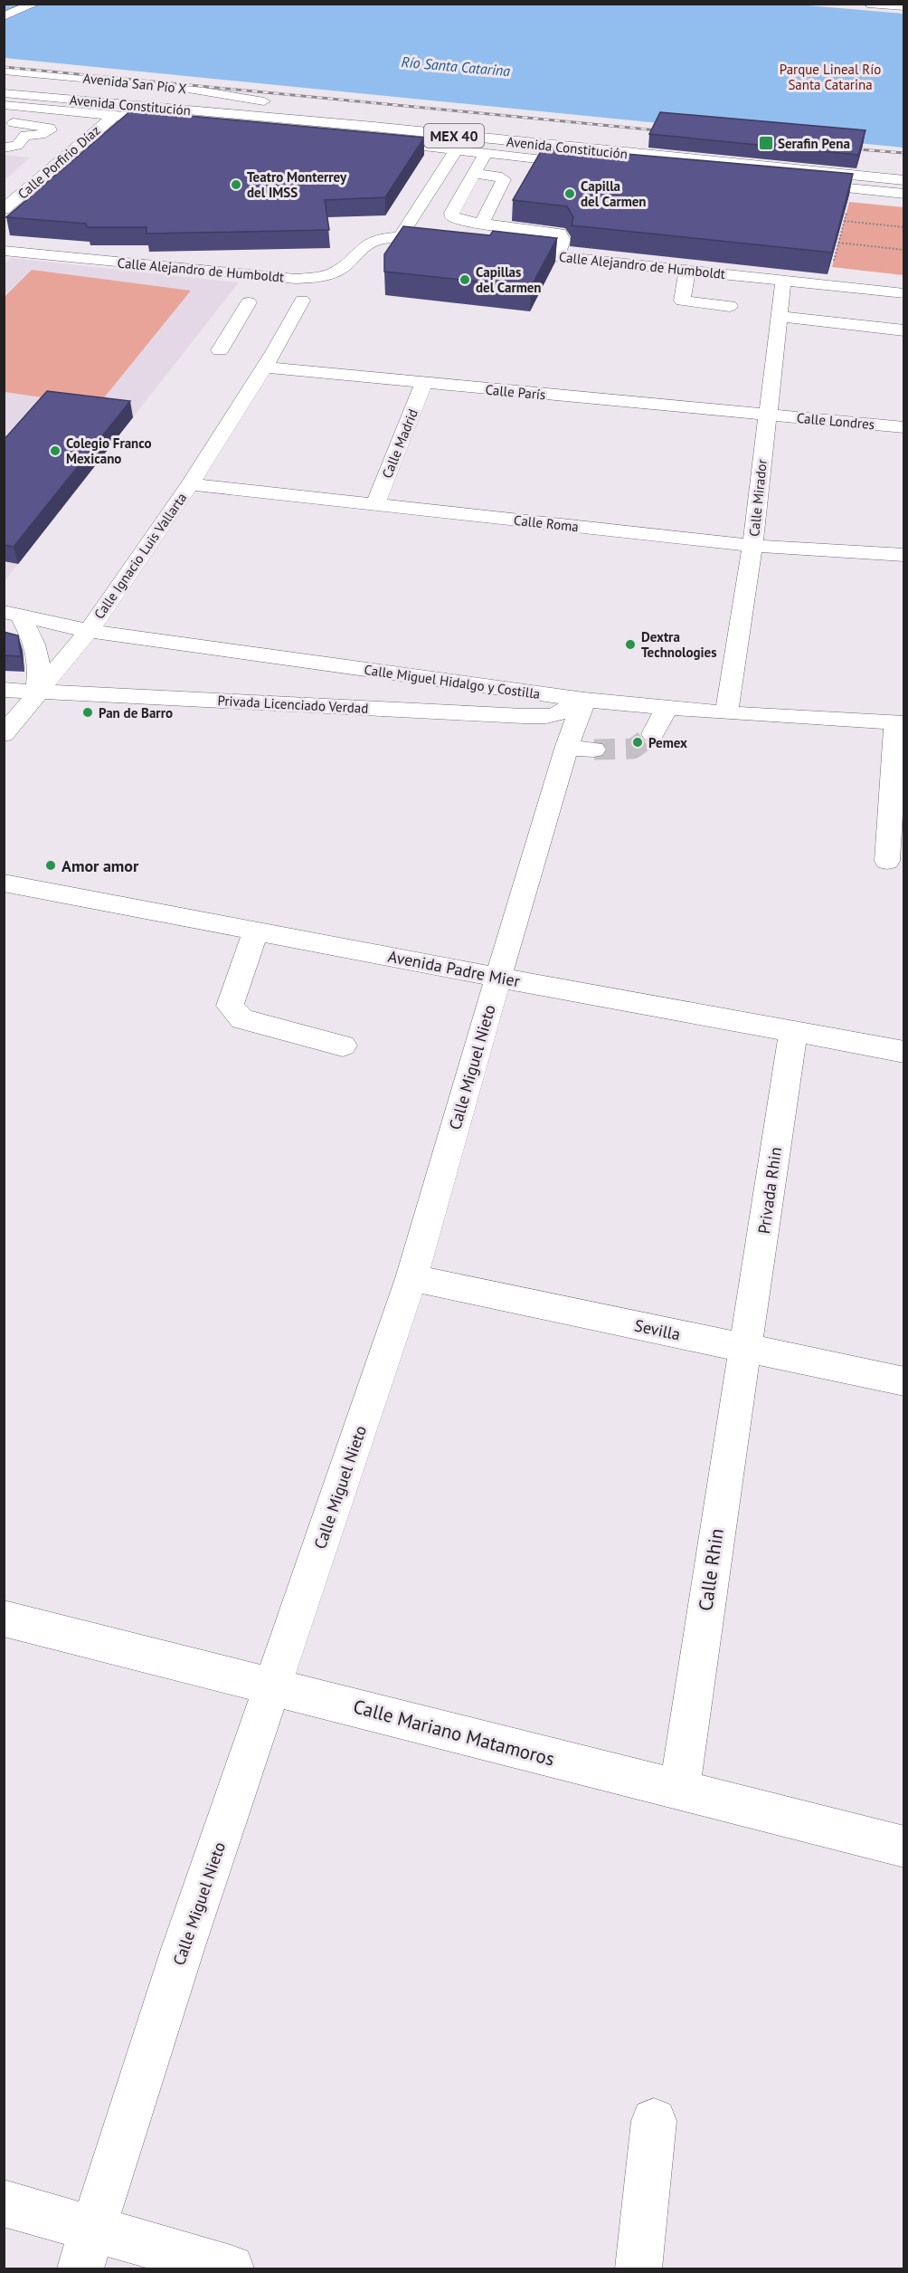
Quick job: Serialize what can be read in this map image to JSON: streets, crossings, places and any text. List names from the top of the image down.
{
  "streets": {
    "main road": [
      "Avenida San Pío X",
      "Avenida Constitución",
      "MEX 40",
      "Calle Porfirio Díaz",
      "Calle Alejandro de Humboldt",
      "Calle París",
      "Calle Londres",
      "Calle Madrid",
      "Calle Mirador",
      "Calle Roma",
      "Calle Ignacio Luis Vallarta",
      "Calle Miguel Hidalgo y Costilla",
      "Privada Licenciado Verdad",
      "Avenida Padre Mier",
      "Calle Miguel Nieto",
      "Privada Rhin",
      "Sevilla",
      "Calle Rhin",
      "Calle Mariano Matamoros"
    ]
  },
  "crossings": [
    ["Avenida San Pío X", "Avenida Constitución"],
    ["Calle Alejandro de Humboldt", "Calle Mirador"],
    ["Calle París", "Calle Londres"],
    ["Calle París", "Calle Madrid"],
    ["Calle París", "Calle Mirador"],
    ["Calle París", "Calle Ignacio Luis Vallarta"],
    ["Calle Londres", "Calle Mirador"],
    ["Calle Madrid", "Calle Roma"],
    ["Calle Mirador", "Calle Roma"],
    ["Calle Mirador", "Calle Miguel Hidalgo y Costilla"],
    ["Calle Roma", "Calle Ignacio Luis Vallarta"],
    ["Calle Ignacio Luis Vallarta", "Calle Miguel Hidalgo y Costilla"],
    ["Calle Ignacio Luis Vallarta", "Privada Licenciado Verdad"],
    ["Calle Miguel Hidalgo y Costilla", "Privada Licenciado Verdad"],
    ["Calle Miguel Hidalgo y Costilla", "Calle Miguel Nieto"],
    ["Privada Licenciado Verdad", "Calle Miguel Nieto"],
    ["Avenida Padre Mier", "Calle Miguel Nieto"],
    ["Avenida Padre Mier", "Privada Rhin"],
    ["Calle Miguel Nieto", "Sevilla"],
    ["Calle Miguel Nieto", "Calle Mariano Matamoros"],
    ["Privada Rhin", "Sevilla"],
    ["Privada Rhin", "Calle Rhin"],
    ["Sevilla", "Calle Rhin"],
    ["Calle Rhin", "Calle Mariano Matamoros"]
  ],
  "water": ["Río Santa Catarina"],
  "parks": ["Parque Lineal Río Santa Catarina"],
  "places": {
    "transit": ["Serafin Pena"],
    "other": [
      "Teatro Monterrey del IMSS",
      "Capilla del Carmen",
      "Capillas del Carmen",
      "Colegio Franco Mexicano",
      "Dextra Technologies",
      "Pan de Barro",
      "Pemex",
      "Amor amor"
    ]
  }
}
